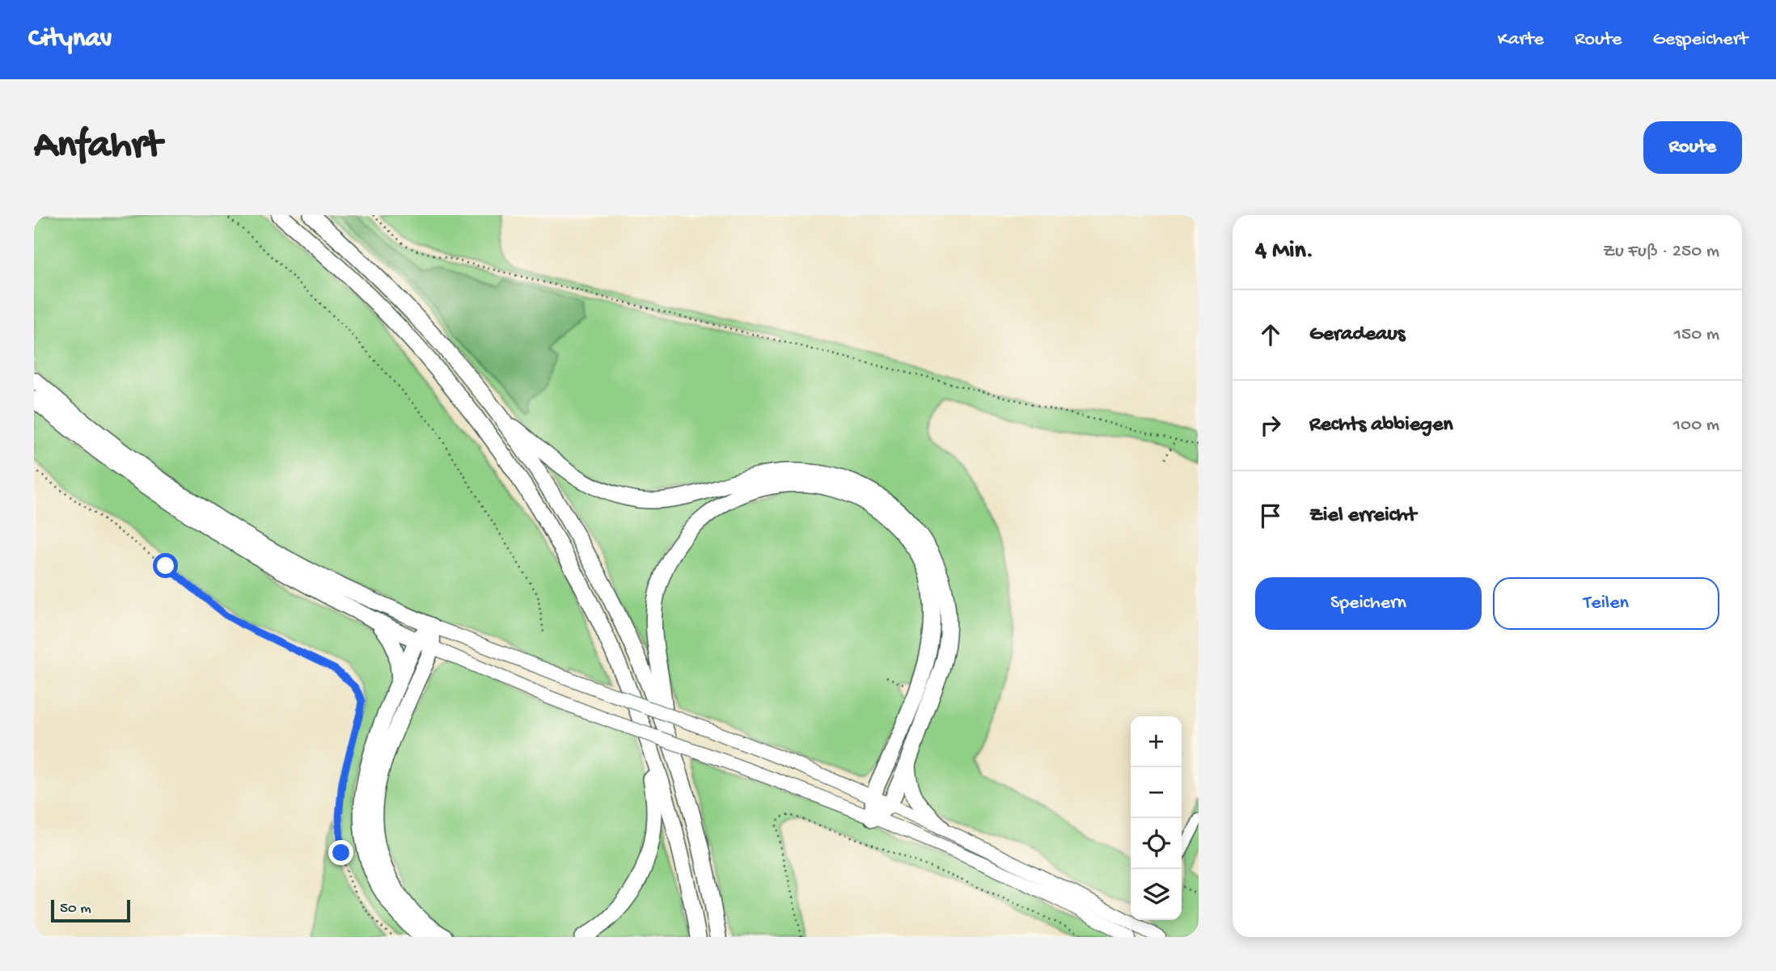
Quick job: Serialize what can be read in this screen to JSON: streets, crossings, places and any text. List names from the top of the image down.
{
  "scale_bar": "50 m",
  "page": {
    "header": "Citynav",
    "nav": ["Karte", "Route", "Gespeichert"],
    "buttons": [
      "Route",
      ["Speichern", "Teilen"]
    ],
    "title": "Anfahrt",
    "heading": ["4 Min.", "Zu Fuß · 250 m"],
    "list": [
      ["Geradeaus", "150 m"],
      ["Rechts abbiegen", "100 m"],
      "Ziel erreicht"
    ],
    "map_buttons": ["+", "−"],
    "scale": "50 m"
  }
}
